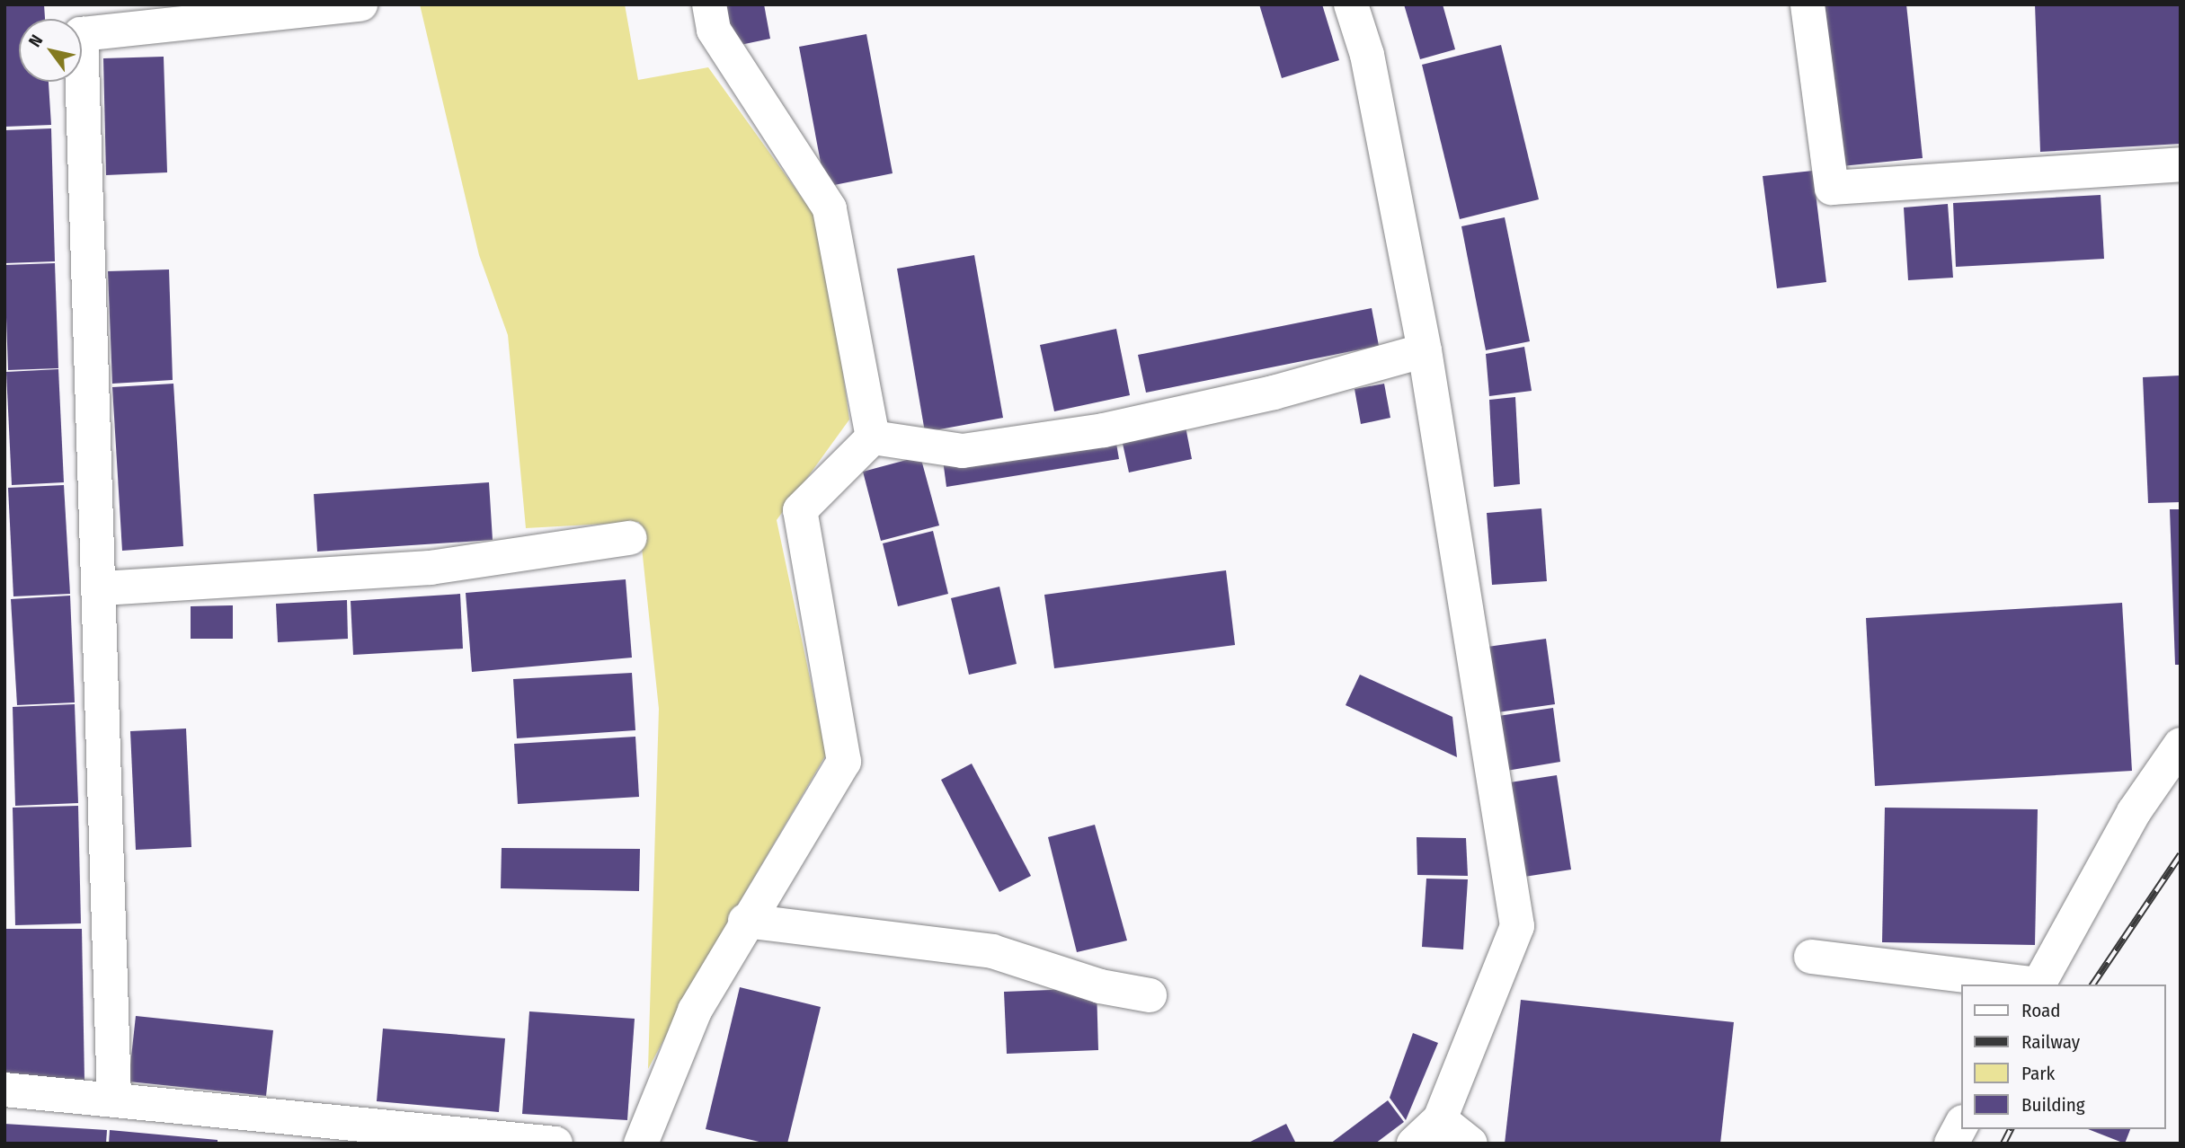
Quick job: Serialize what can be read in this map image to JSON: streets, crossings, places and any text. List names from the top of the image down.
{
  "legend": [
    "Road",
    "Railway",
    "Park",
    "Building"
  ],
  "north": "top left"
}
